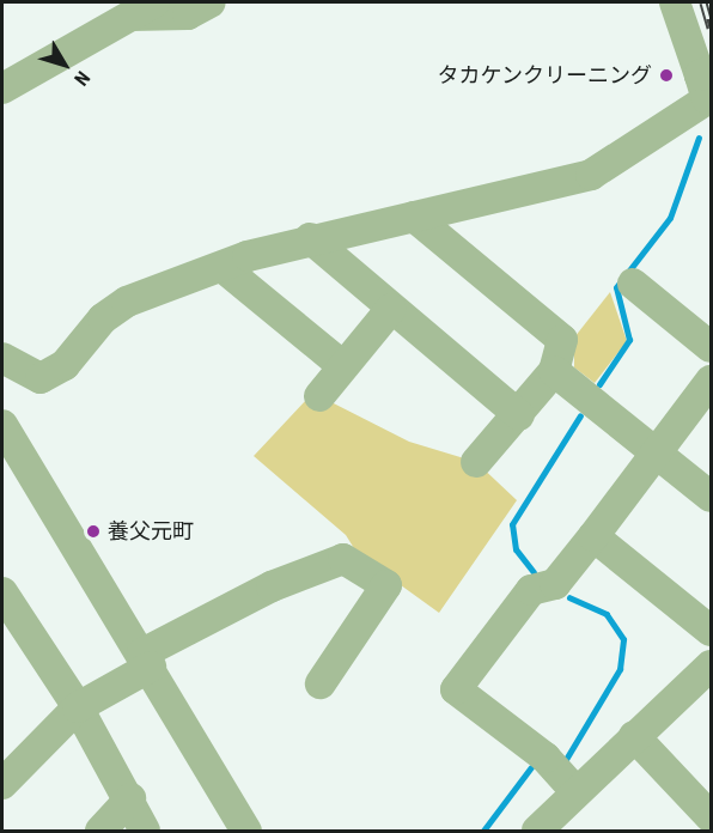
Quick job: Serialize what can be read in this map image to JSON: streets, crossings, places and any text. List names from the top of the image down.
{
  "places": ["タカケンクリーニング", "養父元町"],
  "north": "bottom right"
}
